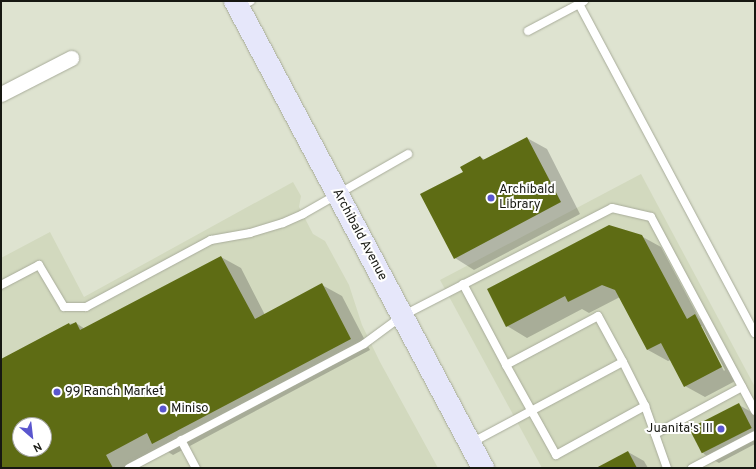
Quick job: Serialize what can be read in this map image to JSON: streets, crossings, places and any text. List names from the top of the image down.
{
  "streets": {
    "main road": ["Archibald Avenue"]
  },
  "places": [
    "Archibald Library",
    "99 Ranch Market",
    "Miniso",
    "Juanita's III"
  ],
  "north": "bottom right"
}
